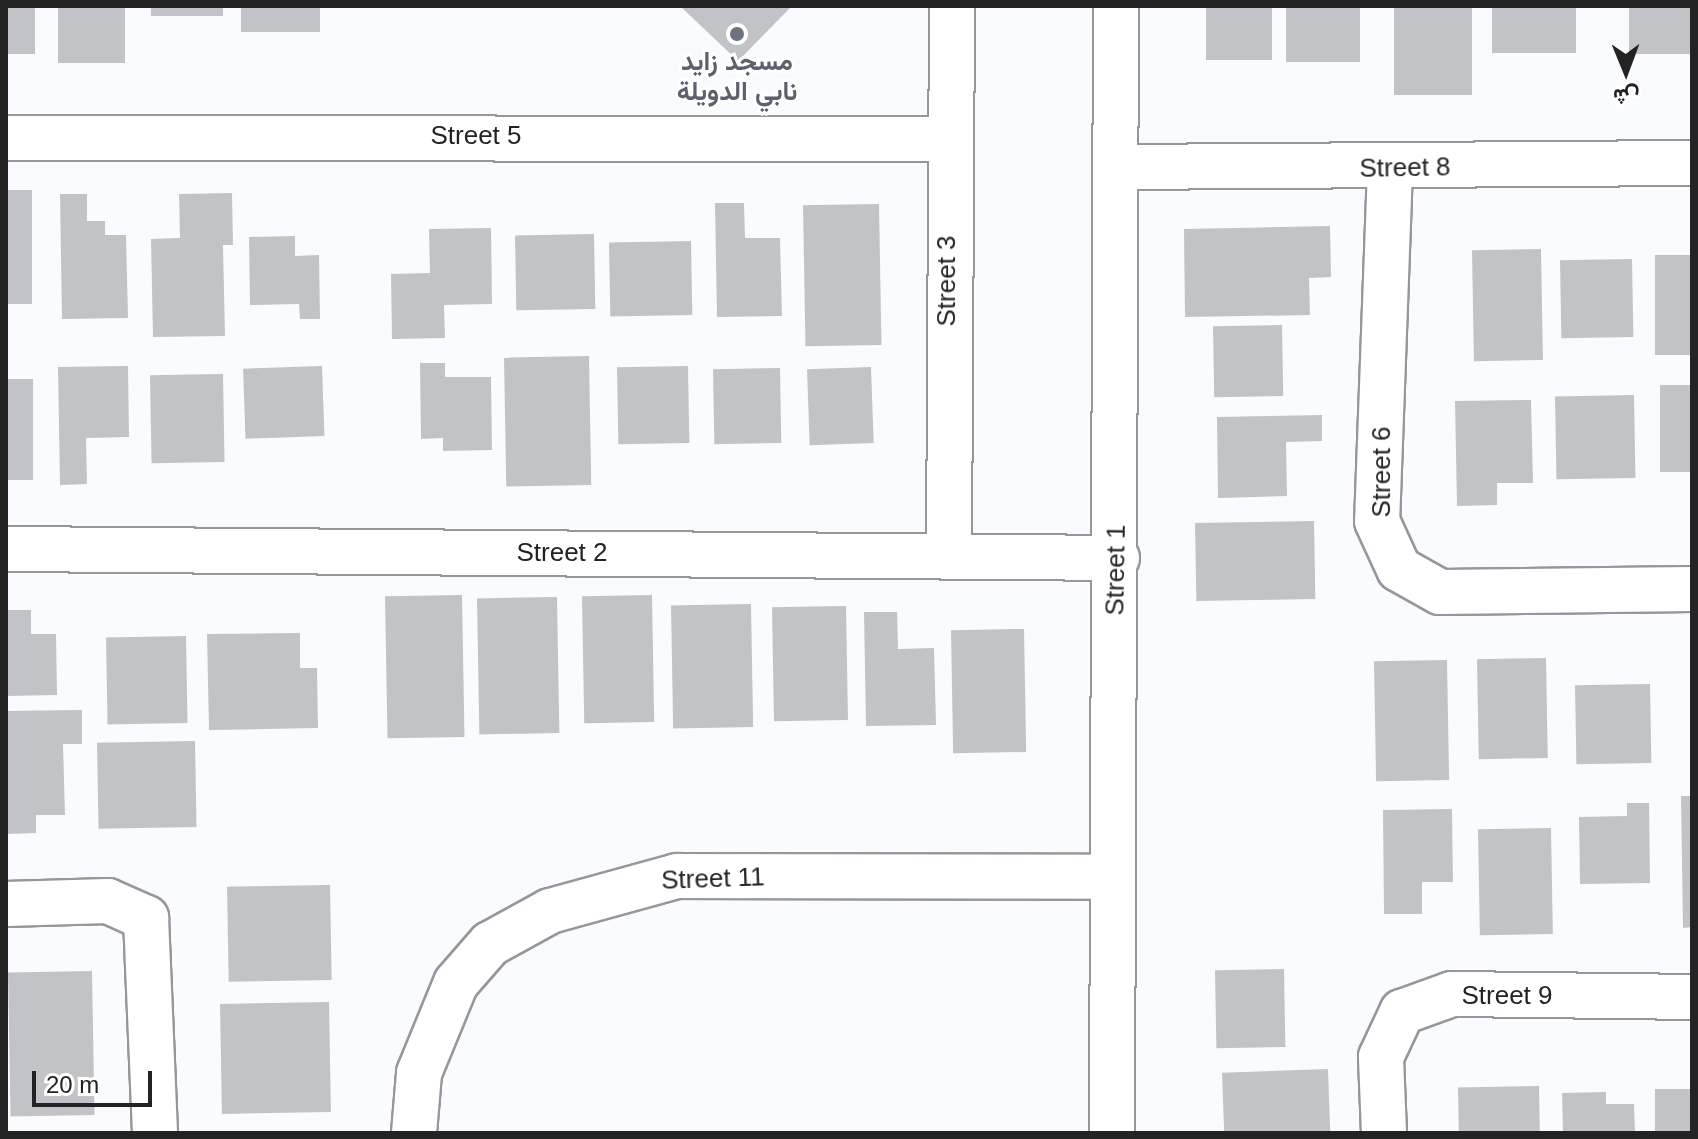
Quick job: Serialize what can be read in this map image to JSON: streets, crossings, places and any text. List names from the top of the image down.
{
  "streets": {
    "street": [
      "Street 5",
      "Street 8",
      "Street 3",
      "Street 6",
      "Street 2",
      "Street 1",
      "Street 11",
      "Street 9"
    ]
  },
  "crossings": [
    ["Street 5", "Street 3"],
    ["Street 8", "Street 6"],
    ["Street 8", "Street 1"],
    ["Street 3", "Street 2"],
    ["Street 2", "Street 1"],
    ["Street 1", "Street 11"]
  ],
  "places": ["مسجد زايد نابي الدويلة"],
  "scale_bar": "20 m",
  "north": "bottom"
}
